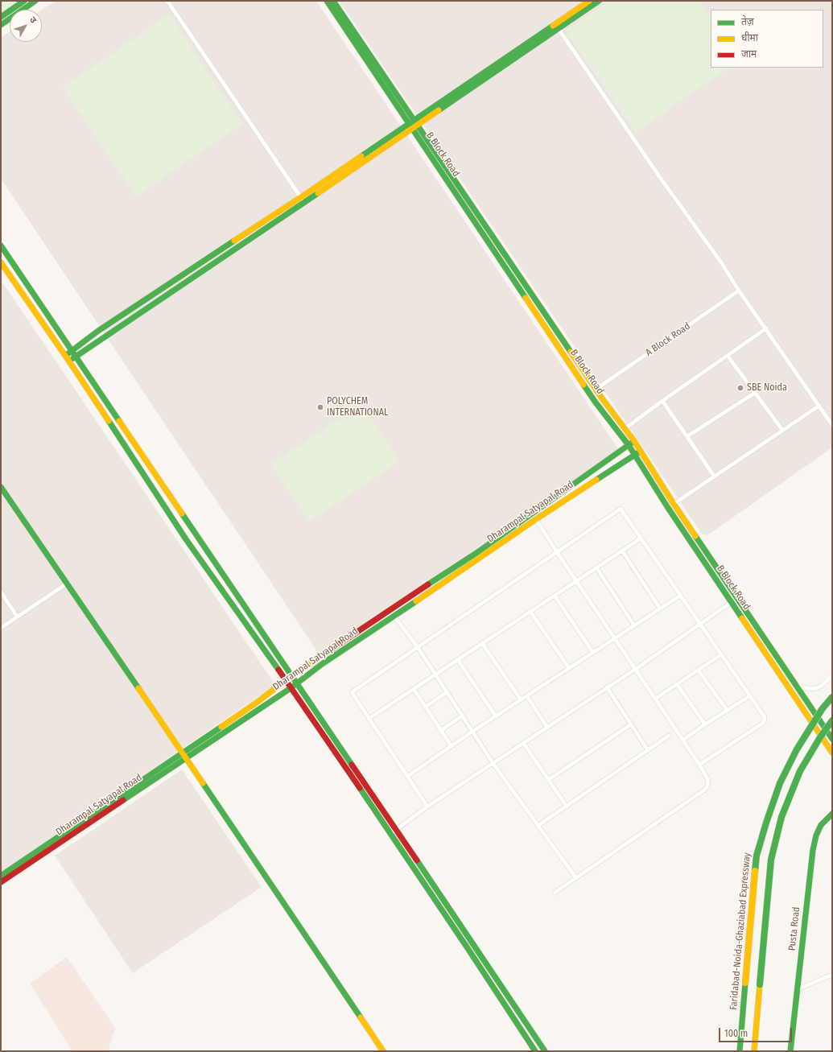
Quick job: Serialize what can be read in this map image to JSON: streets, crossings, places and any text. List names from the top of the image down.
{
  "streets": {
    "street": [
      "B Block Road",
      "A Block Road",
      "Dharampal Satyapal Road",
      "Pusta Road",
      "Faridabad-Noida-Ghaziabad Expressway"
    ]
  },
  "crossings": [
    ["B Block Road", "A Block Road"],
    ["B Block Road", "Dharampal Satyapal Road"]
  ],
  "places": ["SBE Noida", "POLYCHEM INTERNATIONAL"],
  "legend": ["तेज़", "धीमा", "जाम"],
  "scale_bar": "100 m",
  "north": "top right"
}
